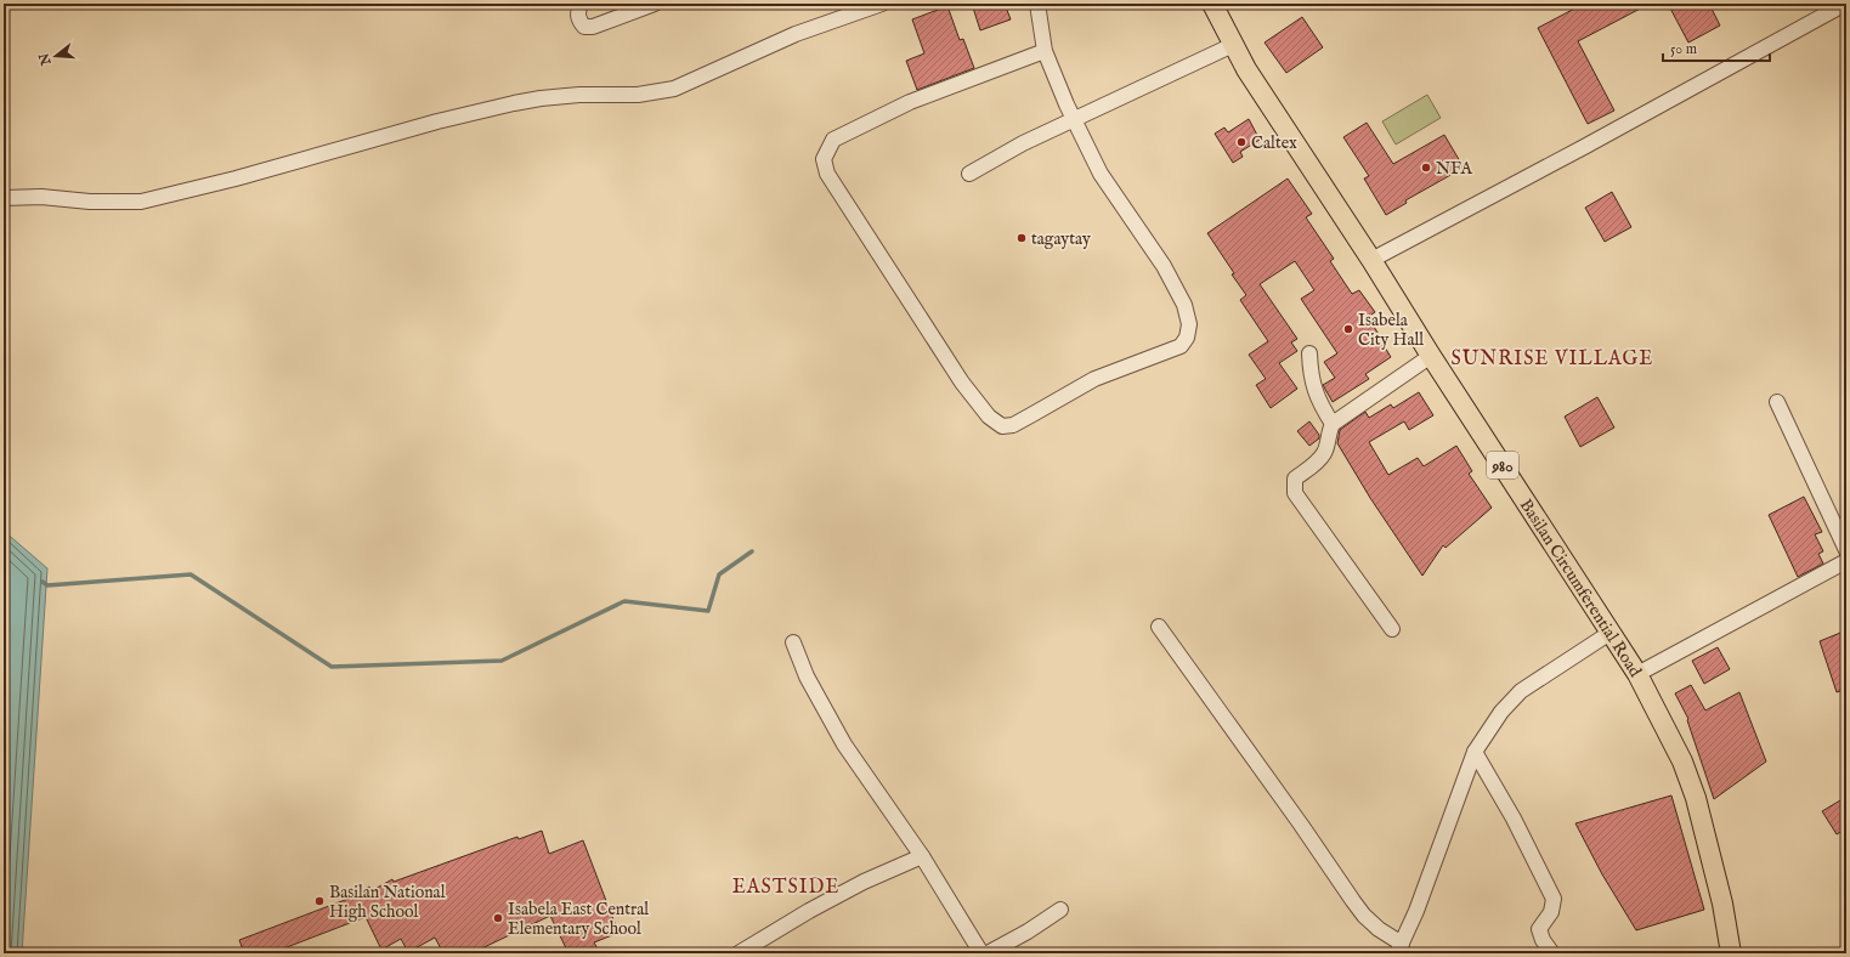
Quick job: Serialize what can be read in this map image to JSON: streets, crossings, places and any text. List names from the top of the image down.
{
  "streets": {
    "main road": ["980", "Basilan Circumferential Road"]
  },
  "districts": ["SUNRISE VILLAGE", "EASTSIDE"],
  "places": [
    "Caltex",
    "NFA",
    "tagaytay",
    "Isabela City Hall",
    "Basilan National High School",
    "Isabela East Central Elementary School"
  ],
  "scale_bar": "50 m",
  "north": "left"
}
